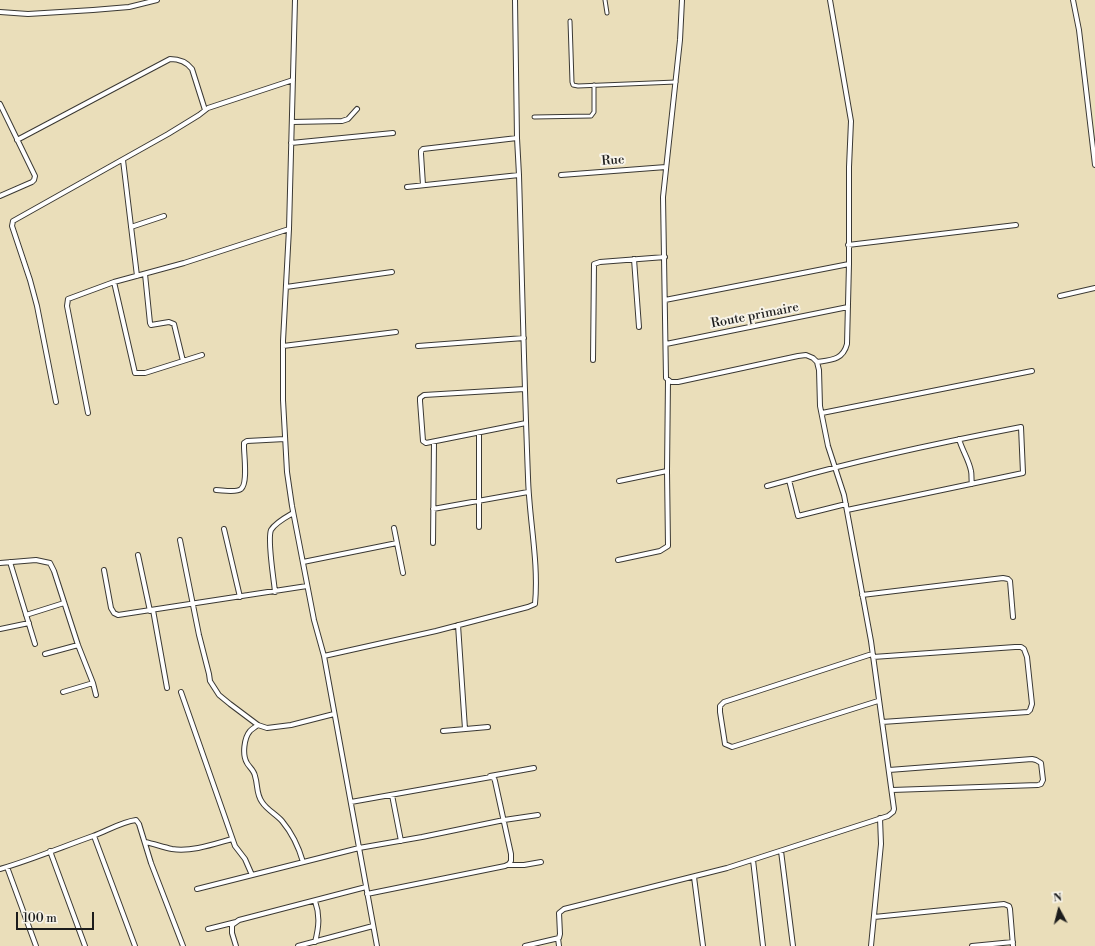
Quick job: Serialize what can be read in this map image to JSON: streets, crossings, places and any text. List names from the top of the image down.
{
  "streets": {
    "street": ["Rue", "Route primaire"]
  },
  "scale_bar": "100 m",
  "north": "top"
}
